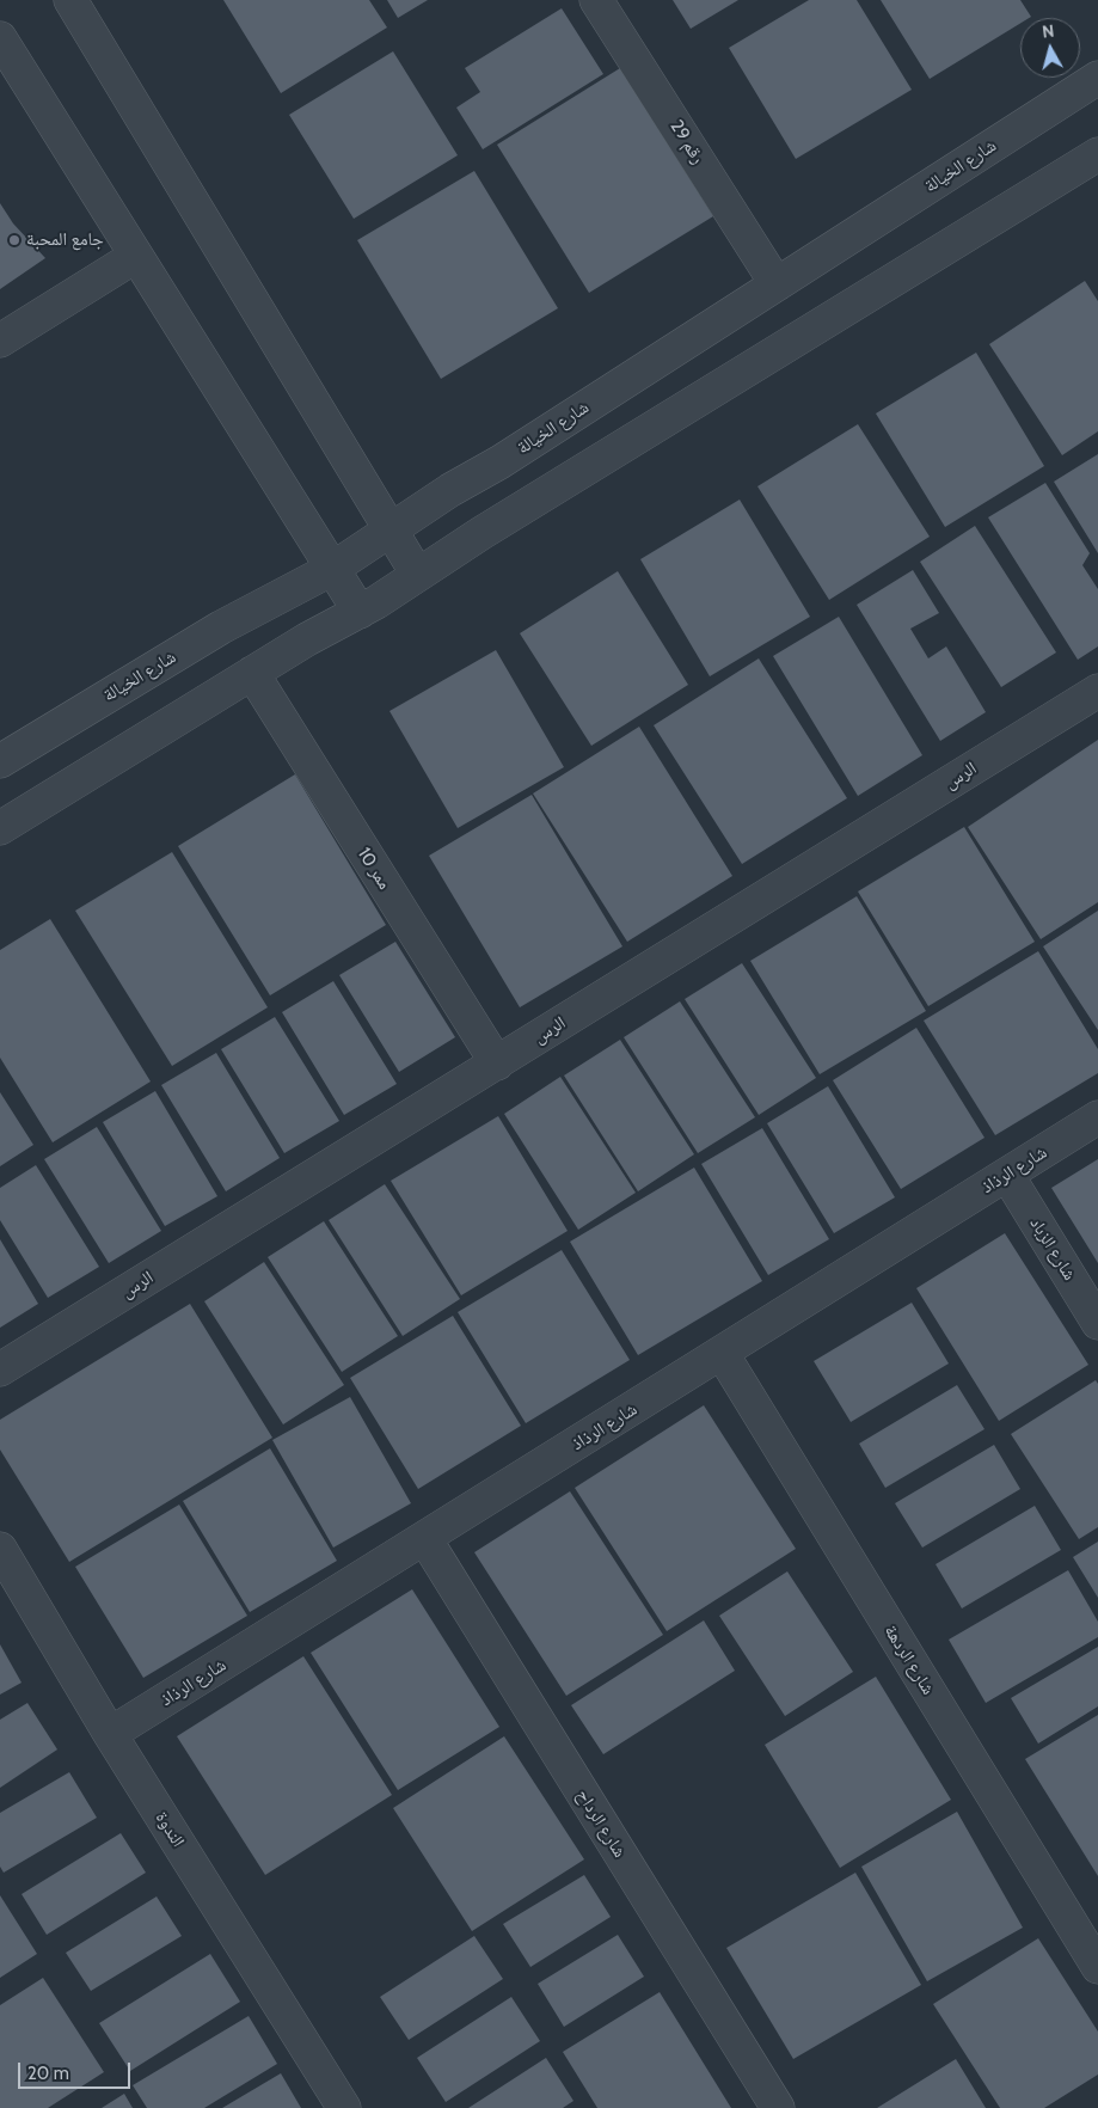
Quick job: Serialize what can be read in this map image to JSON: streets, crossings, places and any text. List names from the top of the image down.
{
  "streets": {
    "street": [
      "رقم 29",
      "شارع الخيالة",
      "الرس",
      "ممر 10",
      "شارع الرذاذ",
      "شارع الزباد",
      "شارع الردهة",
      "شارع الرداح",
      "الندوة"
    ]
  },
  "crossings": [
    ["رقم 29", "شارع الخيالة"],
    ["الرس", "ممر 10"],
    ["شارع الرذاذ", "شارع الزباد"],
    ["شارع الرذاذ", "شارع الردهة"],
    ["شارع الرذاذ", "شارع الرداح"],
    ["شارع الرذاذ", "الندوة"]
  ],
  "places": ["جامع المحبة"],
  "scale_bar": "20 m",
  "north": "top"
}
